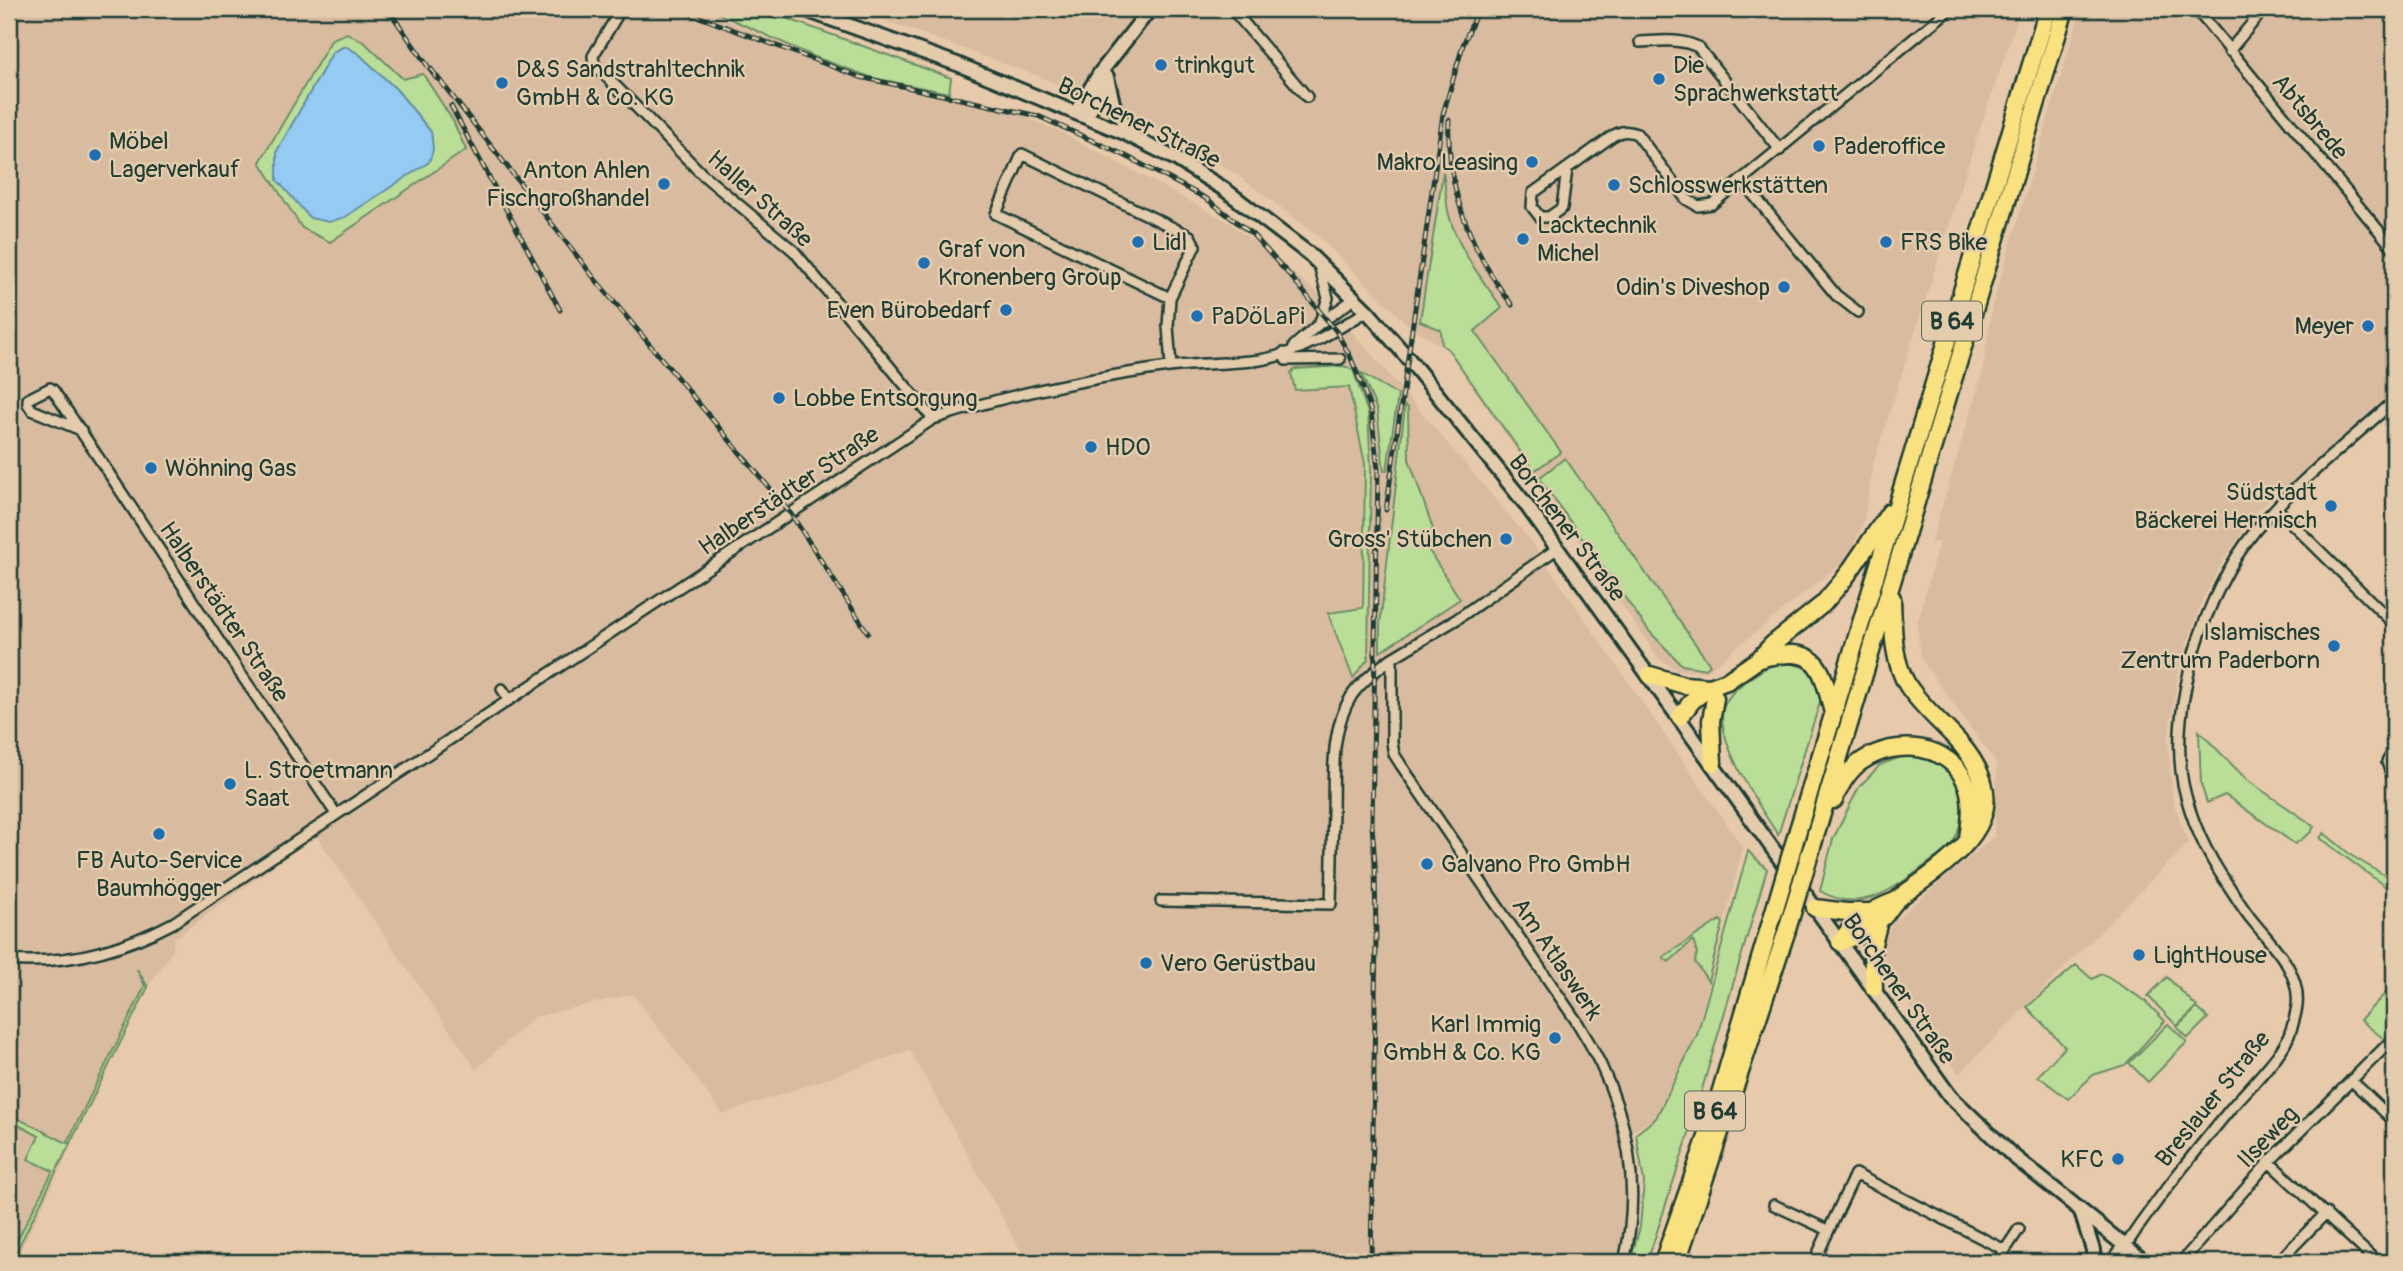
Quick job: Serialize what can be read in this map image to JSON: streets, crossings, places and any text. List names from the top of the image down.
{
  "streets": {
    "highway": ["B 64"],
    "main road": ["Borchener Straße"],
    "street": [
      "Abtsbrede",
      "Haller Straße",
      "Halberstädter Straße",
      "Am Atlaswerk",
      "Breslauer Straße",
      "Ilseweg"
    ]
  },
  "crossings": [
    ["Borchener Straße", "Halberstädter Straße"],
    ["Borchener Straße", "Breslauer Straße"],
    ["Haller Straße", "Halberstädter Straße"]
  ],
  "places": [
    "trinkgut",
    "Die Sprachwerkstatt",
    "D&S Sandstrahltechnik GmbH & Co. KG",
    "Paderoffice",
    "Möbel Lagerverkauf",
    "Makro Leasing",
    "Anton Ahlen Fischgroßhandel",
    "Schlosswerkstätten",
    "Lacktechnik Michel",
    "Lidl",
    "FRS Bike",
    "Graf von Kronenberg Group",
    "Odin's Diveshop",
    "Even Bürobedarf",
    "PaDöLaPi",
    "Meyer",
    "Lobbe Entsorgung",
    "HDO",
    "Wöhning Gas",
    "Südstadt Bäckerei Hermisch",
    "Gross' Stübchen",
    "Islamisches Zentrum Paderborn",
    "L. Stroetmann Saat",
    "FB Auto-Service Baumhögger",
    "Galvano Pro GmbH",
    "LightHouse",
    "Vero Gerüstbau",
    "Karl Immig GmbH & Co. KG",
    "KFC"
  ]
}
